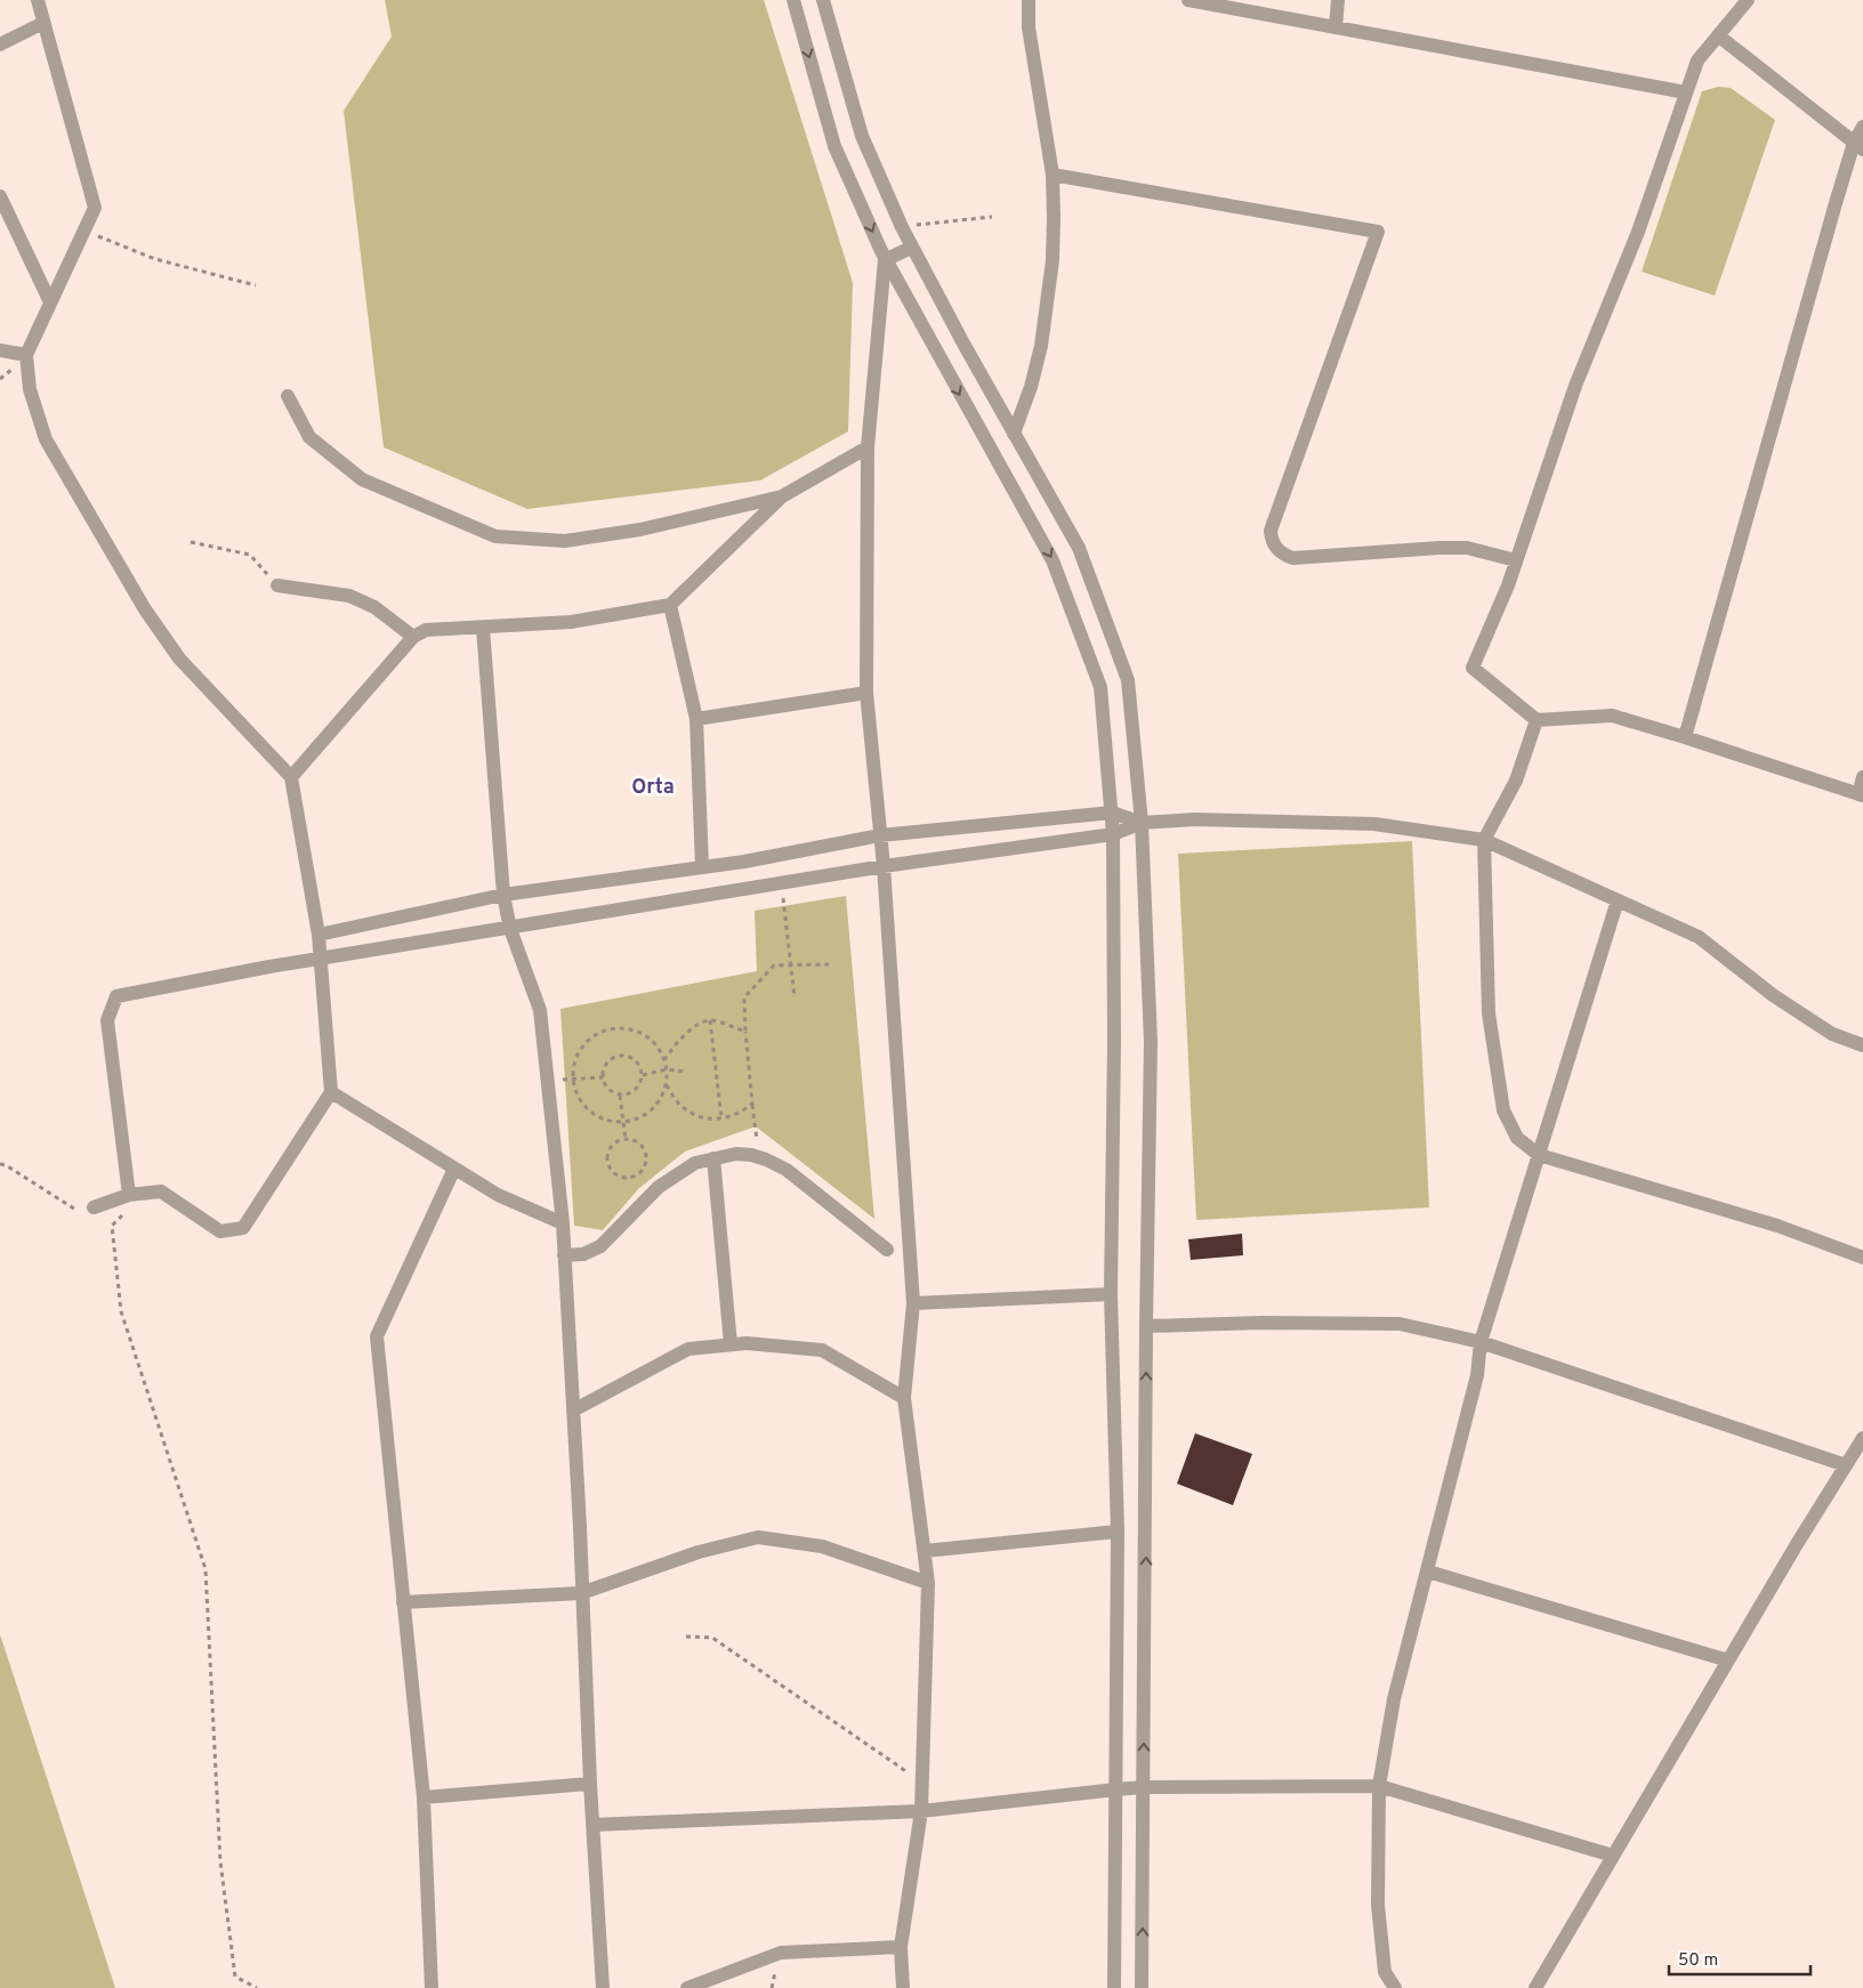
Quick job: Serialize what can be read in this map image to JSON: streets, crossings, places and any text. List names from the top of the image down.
{
  "districts": ["Orta"],
  "scale_bar": "50 m"
}
